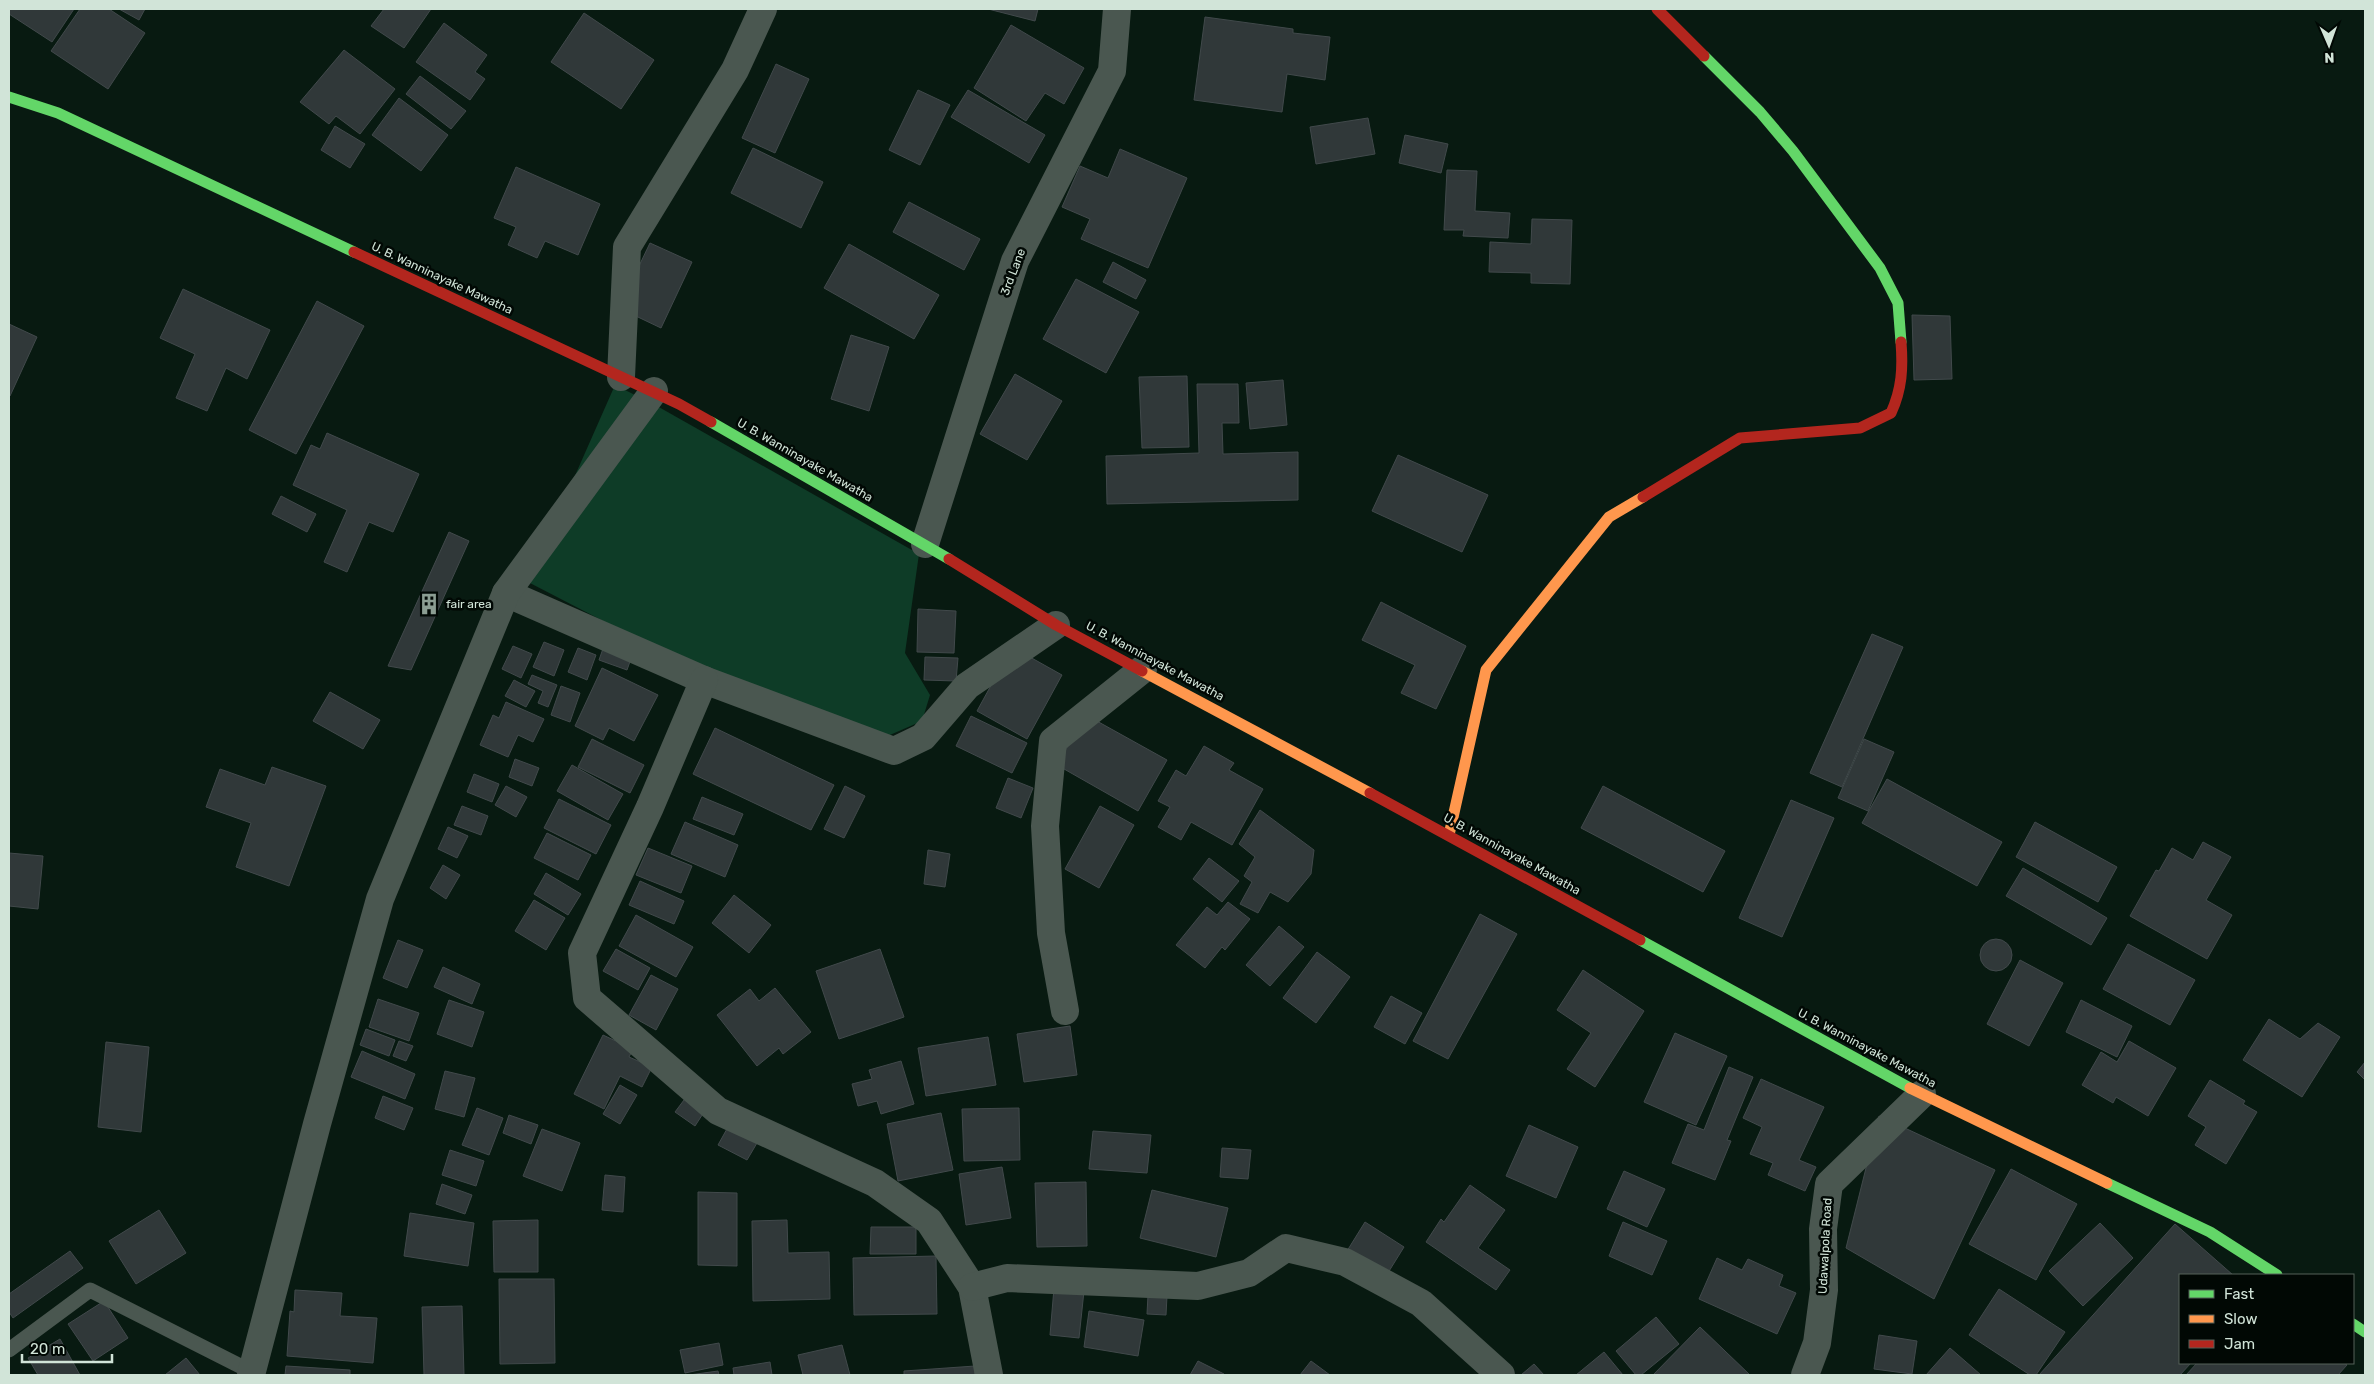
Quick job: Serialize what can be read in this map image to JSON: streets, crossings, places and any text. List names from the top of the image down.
{
  "streets": {
    "main road": ["U. B. Wanninayake Mawatha"],
    "street": ["3rd Lane", "Udawalpola Road"]
  },
  "crossings": [
    ["3rd Lane", "U. B. Wanninayake Mawatha"],
    ["U. B. Wanninayake Mawatha", "Udawalpola Road"]
  ],
  "places": {
    "building": ["fair area"]
  },
  "legend": ["Fast", "Slow", "Jam"],
  "scale_bar": "20 m",
  "north": "bottom"
}
